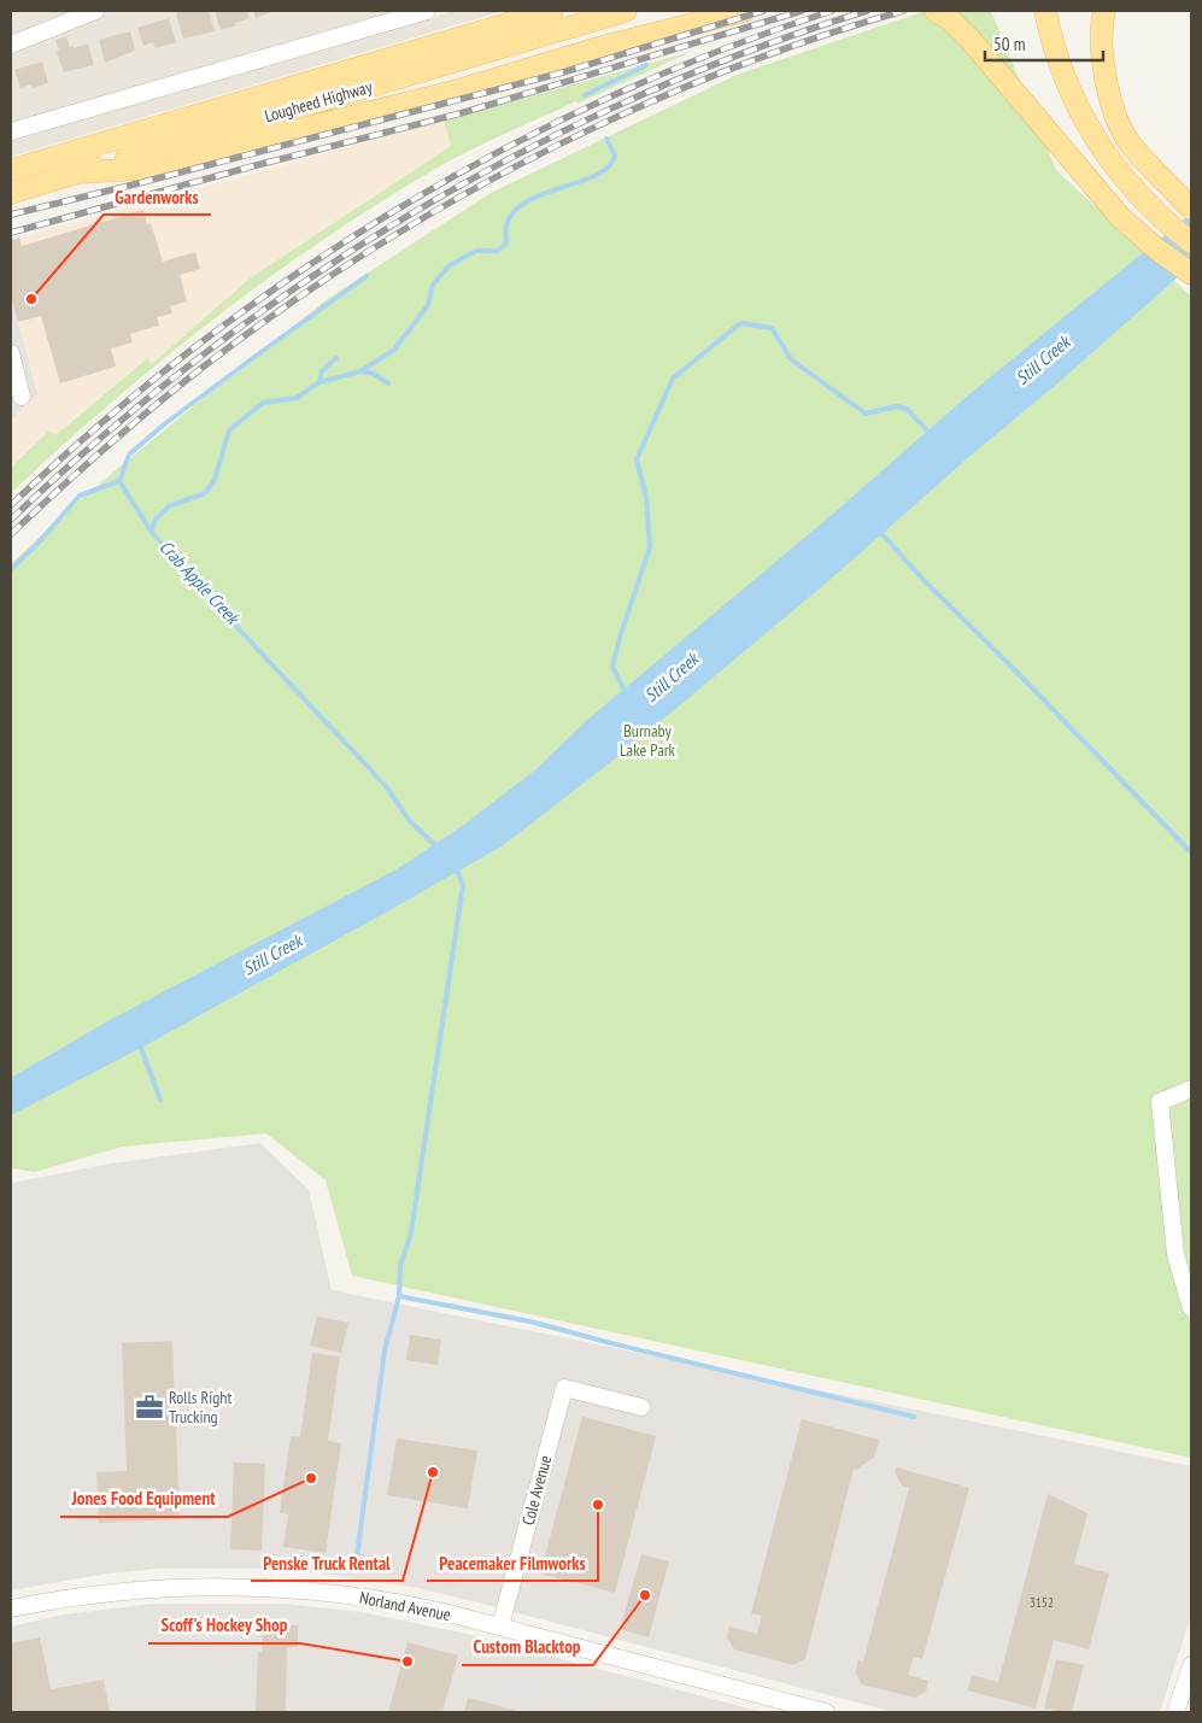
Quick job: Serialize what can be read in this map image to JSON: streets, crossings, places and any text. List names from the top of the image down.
{
  "streets": {
    "main road": ["Lougheed Highway"],
    "street": ["Cole Avenue", "Norland Avenue"]
  },
  "crossings": [
    ["Cole Avenue", "Norland Avenue"]
  ],
  "water": ["Still Creek", "Crab Apple Creek"],
  "parks": ["Burnaby Lake Park"],
  "places": {
    "other": [
      "Gardenworks",
      "Penske Truck Rental",
      "Jones Food Equipment",
      "Peacemaker Filmworks",
      "Custom Blacktop",
      "Scoff's Hockey Shop"
    ],
    "office": ["Rolls Right Trucking"]
  },
  "house_numbers": ["3152"],
  "scale_bar": "50 m"
}
